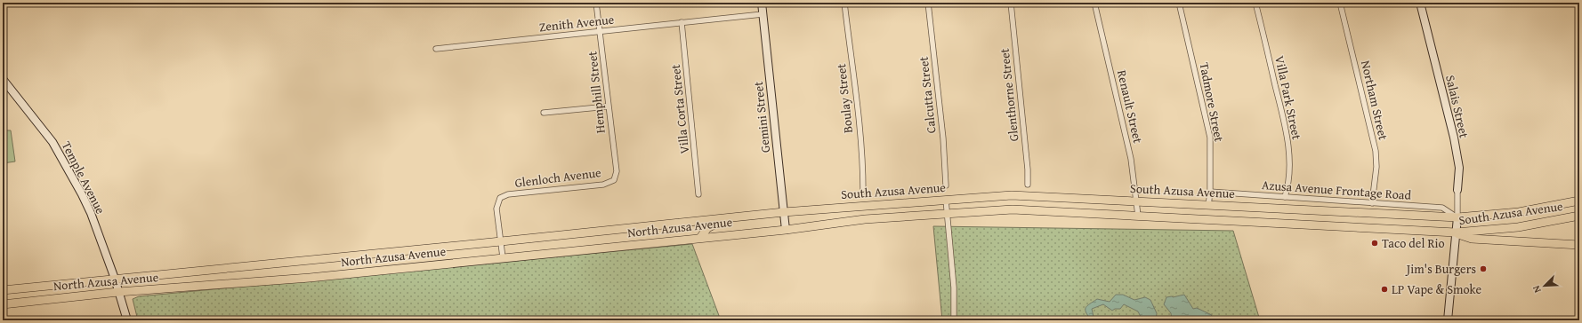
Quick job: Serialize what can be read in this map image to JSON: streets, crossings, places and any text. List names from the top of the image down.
{
  "streets": {
    "main road": ["South Azusa Avenue", "North Azusa Avenue"],
    "street": [
      "Zenith Avenue",
      "Hemphill Street",
      "Calcutta Street",
      "Glenthorne Street",
      "Villa Park Street",
      "Boulay Street",
      "Northam Street",
      "Tadmore Street",
      "Renault Street",
      "Salais Street",
      "Villa Corta Street",
      "Gemini Street",
      "Temple Avenue",
      "Glenloch Avenue",
      "Azusa Avenue Frontage Road"
    ]
  },
  "crossings": [
    ["Zenith Avenue", "Hemphill Street"],
    ["Zenith Avenue", "Villa Corta Street"],
    ["Zenith Avenue", "Gemini Street"],
    ["Hemphill Street", "Glenloch Avenue"],
    ["Villa Park Street", "Azusa Avenue Frontage Road"],
    ["Northam Street", "Azusa Avenue Frontage Road"],
    ["Tadmore Street", "Azusa Avenue Frontage Road"],
    ["Tadmore Street", "South Azusa Avenue"],
    ["Renault Street", "South Azusa Avenue"],
    ["Salais Street", "Azusa Avenue Frontage Road"],
    ["Salais Street", "South Azusa Avenue"],
    ["Gemini Street", "South Azusa Avenue"],
    ["Gemini Street", "North Azusa Avenue"],
    ["Temple Avenue", "North Azusa Avenue"],
    ["Glenloch Avenue", "North Azusa Avenue"],
    ["Azusa Avenue Frontage Road", "South Azusa Avenue"],
    ["South Azusa Avenue", "North Azusa Avenue"]
  ],
  "places": ["Taco del Rio", "Jim's Burgers", "LP Vape & Smoke"],
  "north": "bottom left"
}
